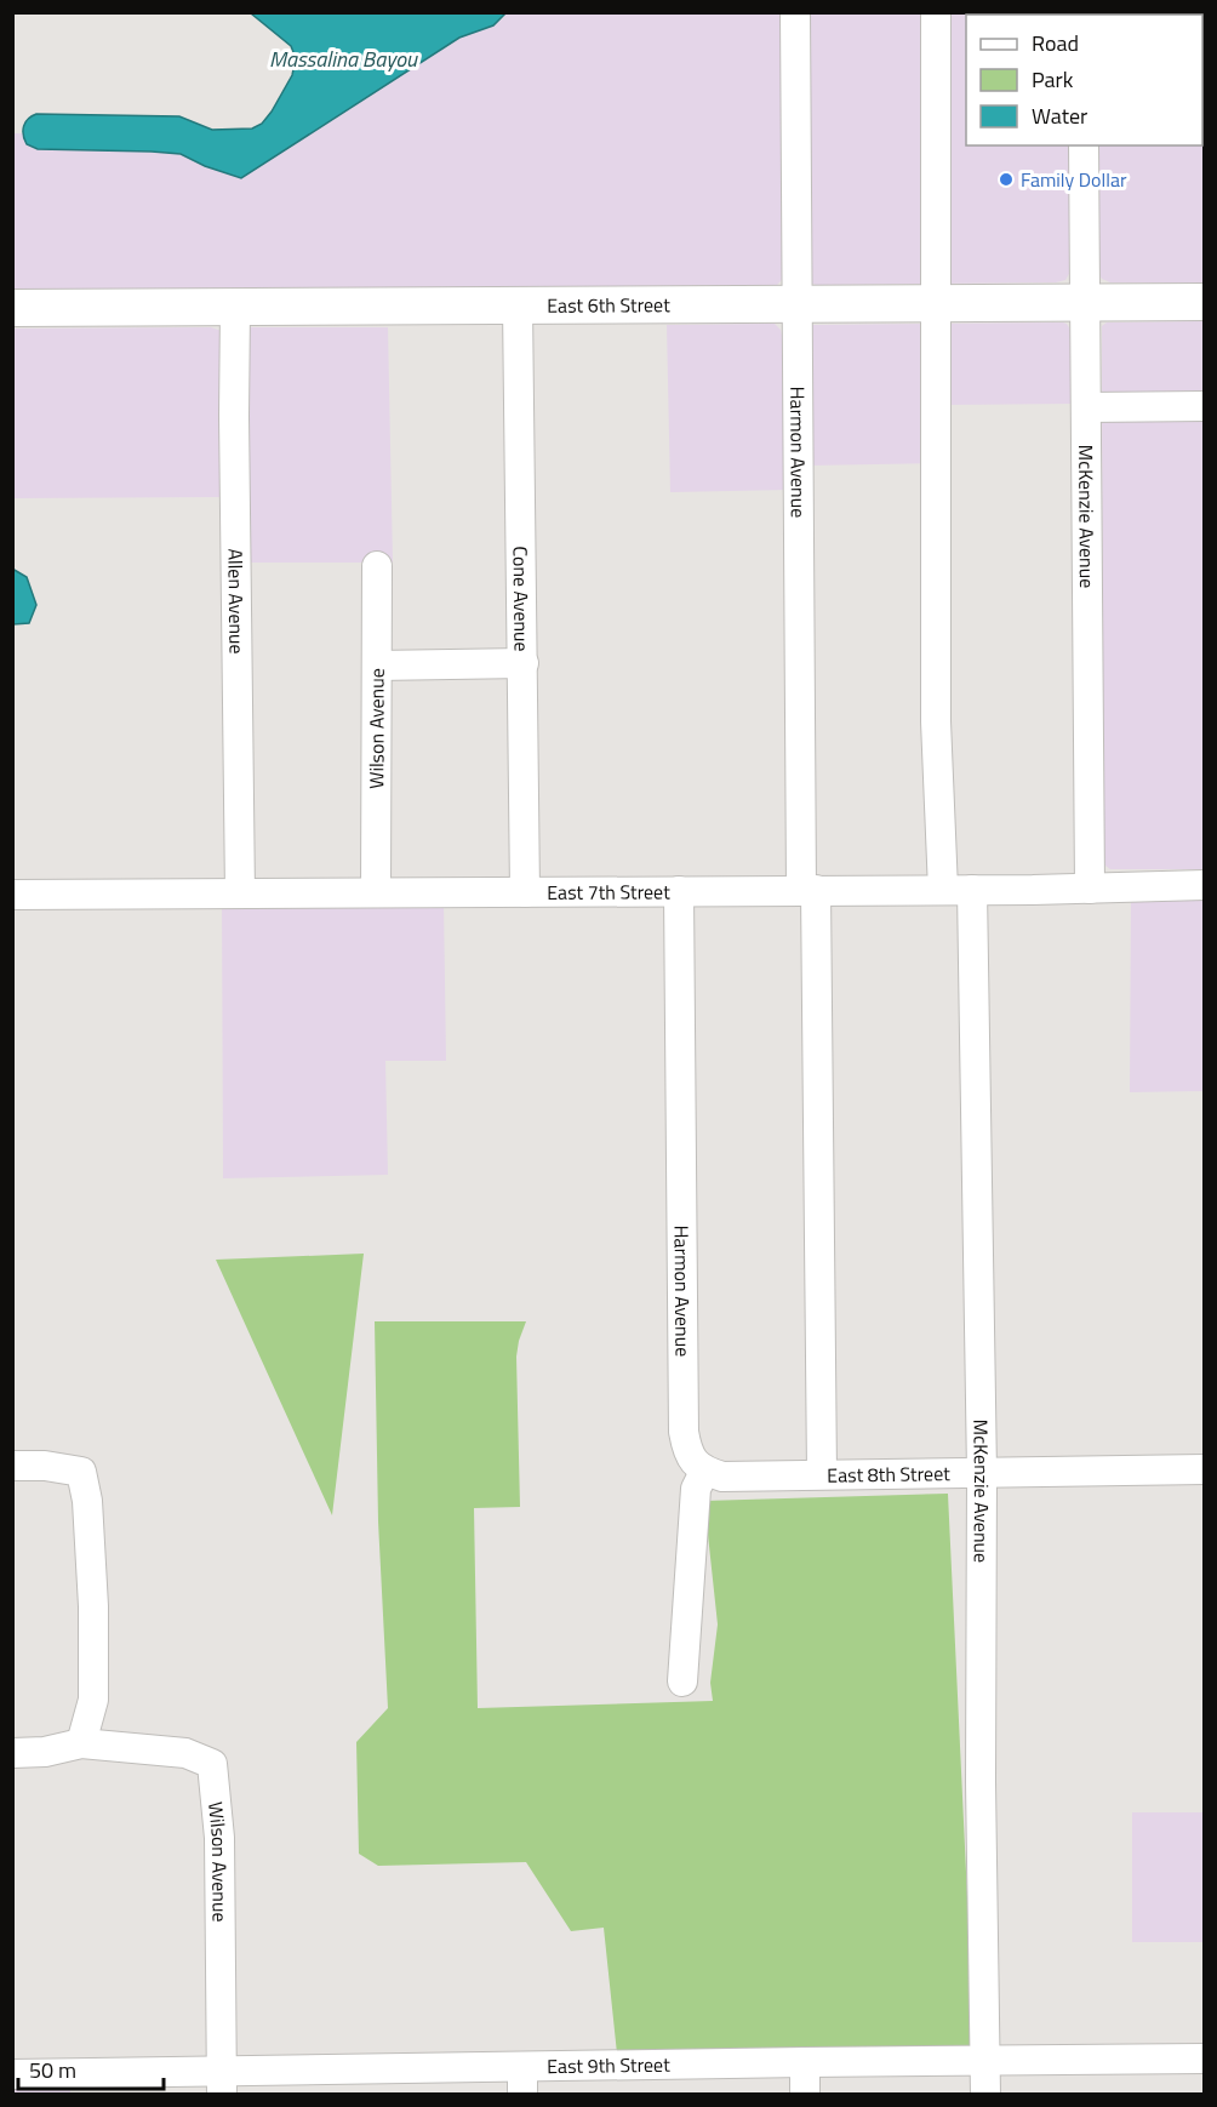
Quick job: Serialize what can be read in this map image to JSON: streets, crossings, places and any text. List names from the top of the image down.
{
  "streets": {
    "main road": ["East 6th Street"],
    "street": [
      "Harmon Avenue",
      "McKenzie Avenue",
      "Cone Avenue",
      "Allen Avenue",
      "Wilson Avenue",
      "East 7th Street",
      "East 8th Street",
      "East 9th Street"
    ]
  },
  "crossings": [
    ["East 6th Street", "Harmon Avenue"],
    ["East 6th Street", "McKenzie Avenue"],
    ["East 6th Street", "Cone Avenue"],
    ["East 6th Street", "Allen Avenue"],
    ["Harmon Avenue", "East 7th Street"],
    ["Harmon Avenue", "East 8th Street"],
    ["McKenzie Avenue", "East 7th Street"],
    ["McKenzie Avenue", "East 8th Street"],
    ["McKenzie Avenue", "East 9th Street"],
    ["Cone Avenue", "East 7th Street"],
    ["Allen Avenue", "East 7th Street"],
    ["Wilson Avenue", "East 7th Street"],
    ["Wilson Avenue", "East 9th Street"]
  ],
  "water": ["Massalina Bayou"],
  "places": ["Family Dollar"],
  "legend": ["Road", "Park", "Water"],
  "scale_bar": "50 m"
}
